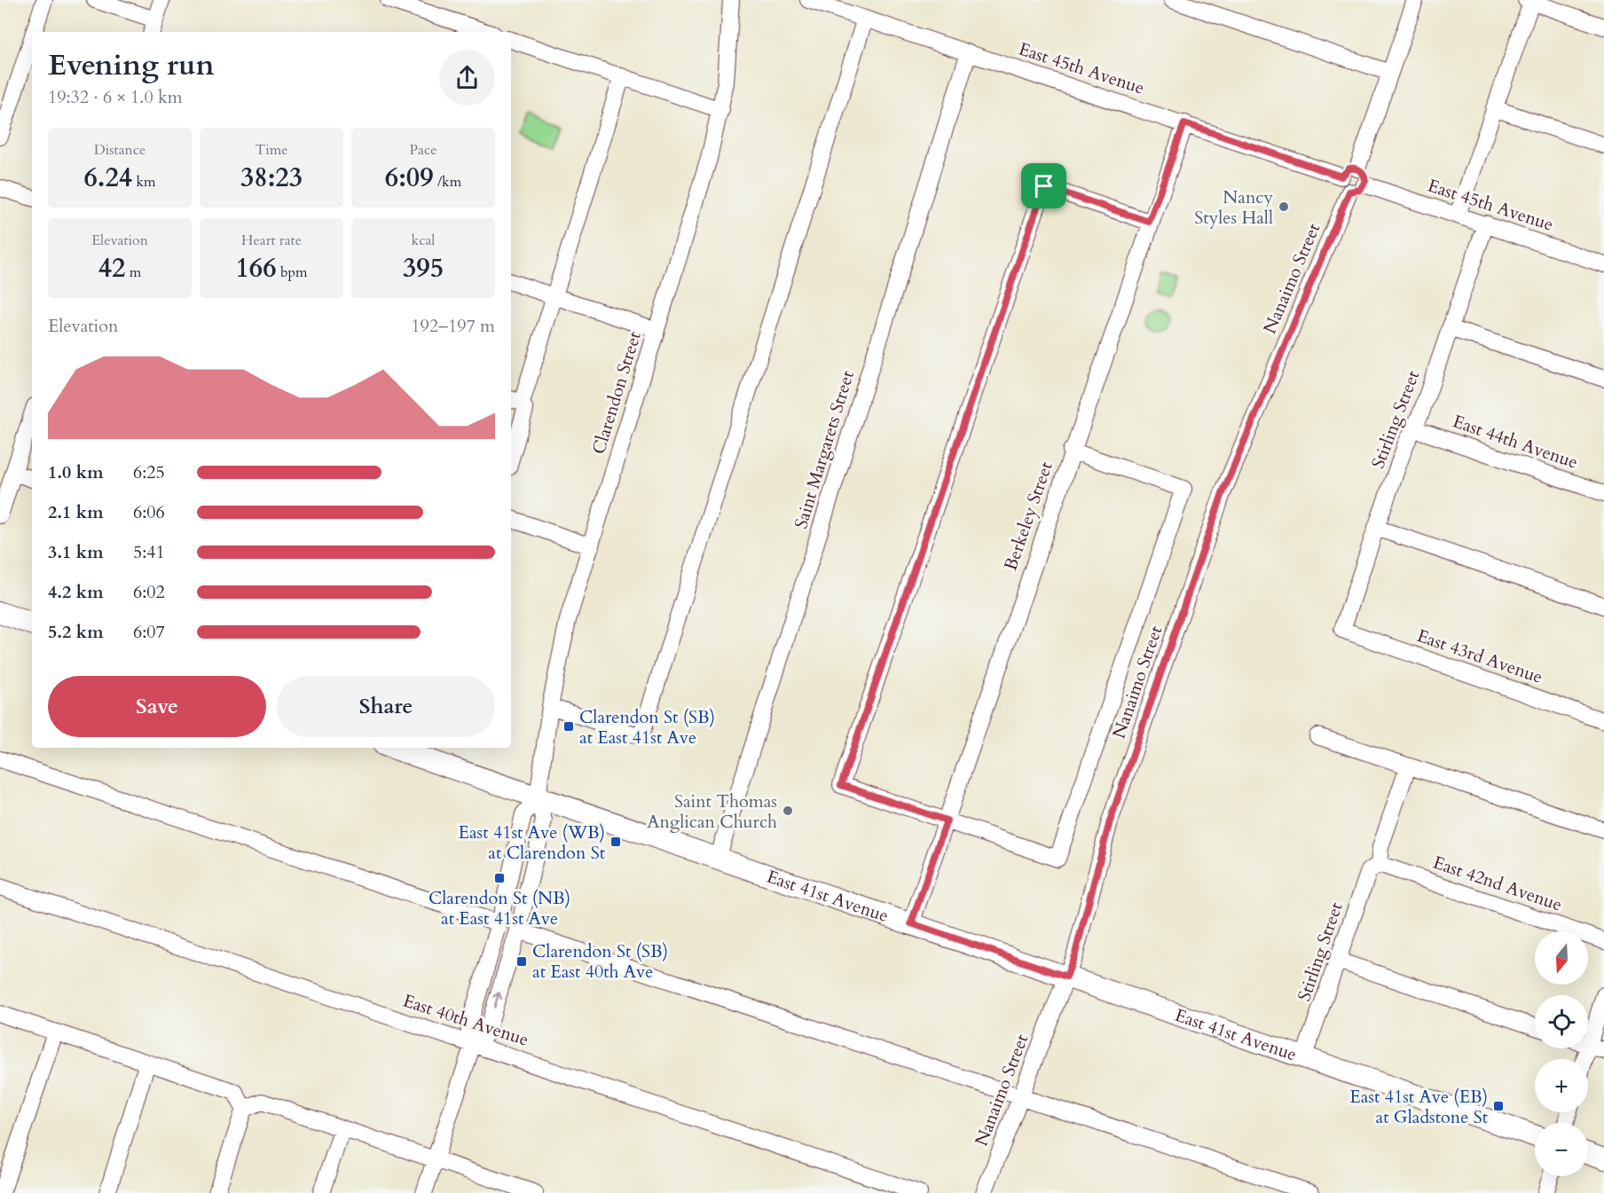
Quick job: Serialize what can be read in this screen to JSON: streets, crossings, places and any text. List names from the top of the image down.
{
  "streets": {
    "main road": ["East 41st Avenue"],
    "street": [
      "East 45th Avenue",
      "Nanaimo Street",
      "Clarendon Street",
      "Stirling Street",
      "East 44th Avenue",
      "Saint Margarets Street",
      "Berkeley Street",
      "East 43rd Avenue",
      "East 42nd Avenue",
      "East 40th Avenue"
    ]
  },
  "crossings": [
    ["East 45th Avenue", "Nanaimo Street"],
    ["East 45th Avenue", "Stirling Street"],
    ["East 45th Avenue", "Saint Margarets Street"],
    ["East 45th Avenue", "Berkeley Street"],
    ["Nanaimo Street", "East 41st Avenue"],
    ["Clarendon Street", "East 41st Avenue"],
    ["Clarendon Street", "East 40th Avenue"],
    ["Stirling Street", "East 44th Avenue"],
    ["Stirling Street", "East 43rd Avenue"],
    ["Stirling Street", "East 42nd Avenue"],
    ["Stirling Street", "East 41st Avenue"],
    ["Saint Margarets Street", "East 41st Avenue"],
    ["Berkeley Street", "East 41st Avenue"]
  ],
  "places": {
    "other": ["Nancy Styles Hall", "Saint Thomas Anglican Church"],
    "transit": [
      "Clarendon St (SB) at East 41st Ave",
      "East 41st Ave (WB) at Clarendon St",
      "Clarendon St (NB) at East 41st Ave",
      "Clarendon St (SB) at East 40th Ave",
      "East 41st Ave (EB) at Gladstone St"
    ]
  },
  "north": "bottom",
  "page": {
    "heading": ["Evening run", "19:32 · 6 × 1.0 km"],
    "stats": [
      ["Distance", "6.24 km"],
      ["Time", "38:23"],
      ["Pace", "6:09 /km"],
      ["Elevation", "42 m"],
      ["Heart rate", "166 bpm"],
      ["kcal", "395"]
    ],
    "chart": ["Elevation", "192–197 m"],
    "list": [
      {
        "name": "1.0 km",
        "note": "6:25"
      },
      {
        "name": "2.1 km",
        "note": "6:06"
      },
      {
        "name": "3.1 km",
        "note": "5:41"
      },
      {
        "name": "4.2 km",
        "note": "6:02"
      },
      {
        "name": "5.2 km",
        "note": "6:07"
      }
    ],
    "buttons": ["Save", "Share"],
    "map_buttons": ["+", "−"]
  }
}
